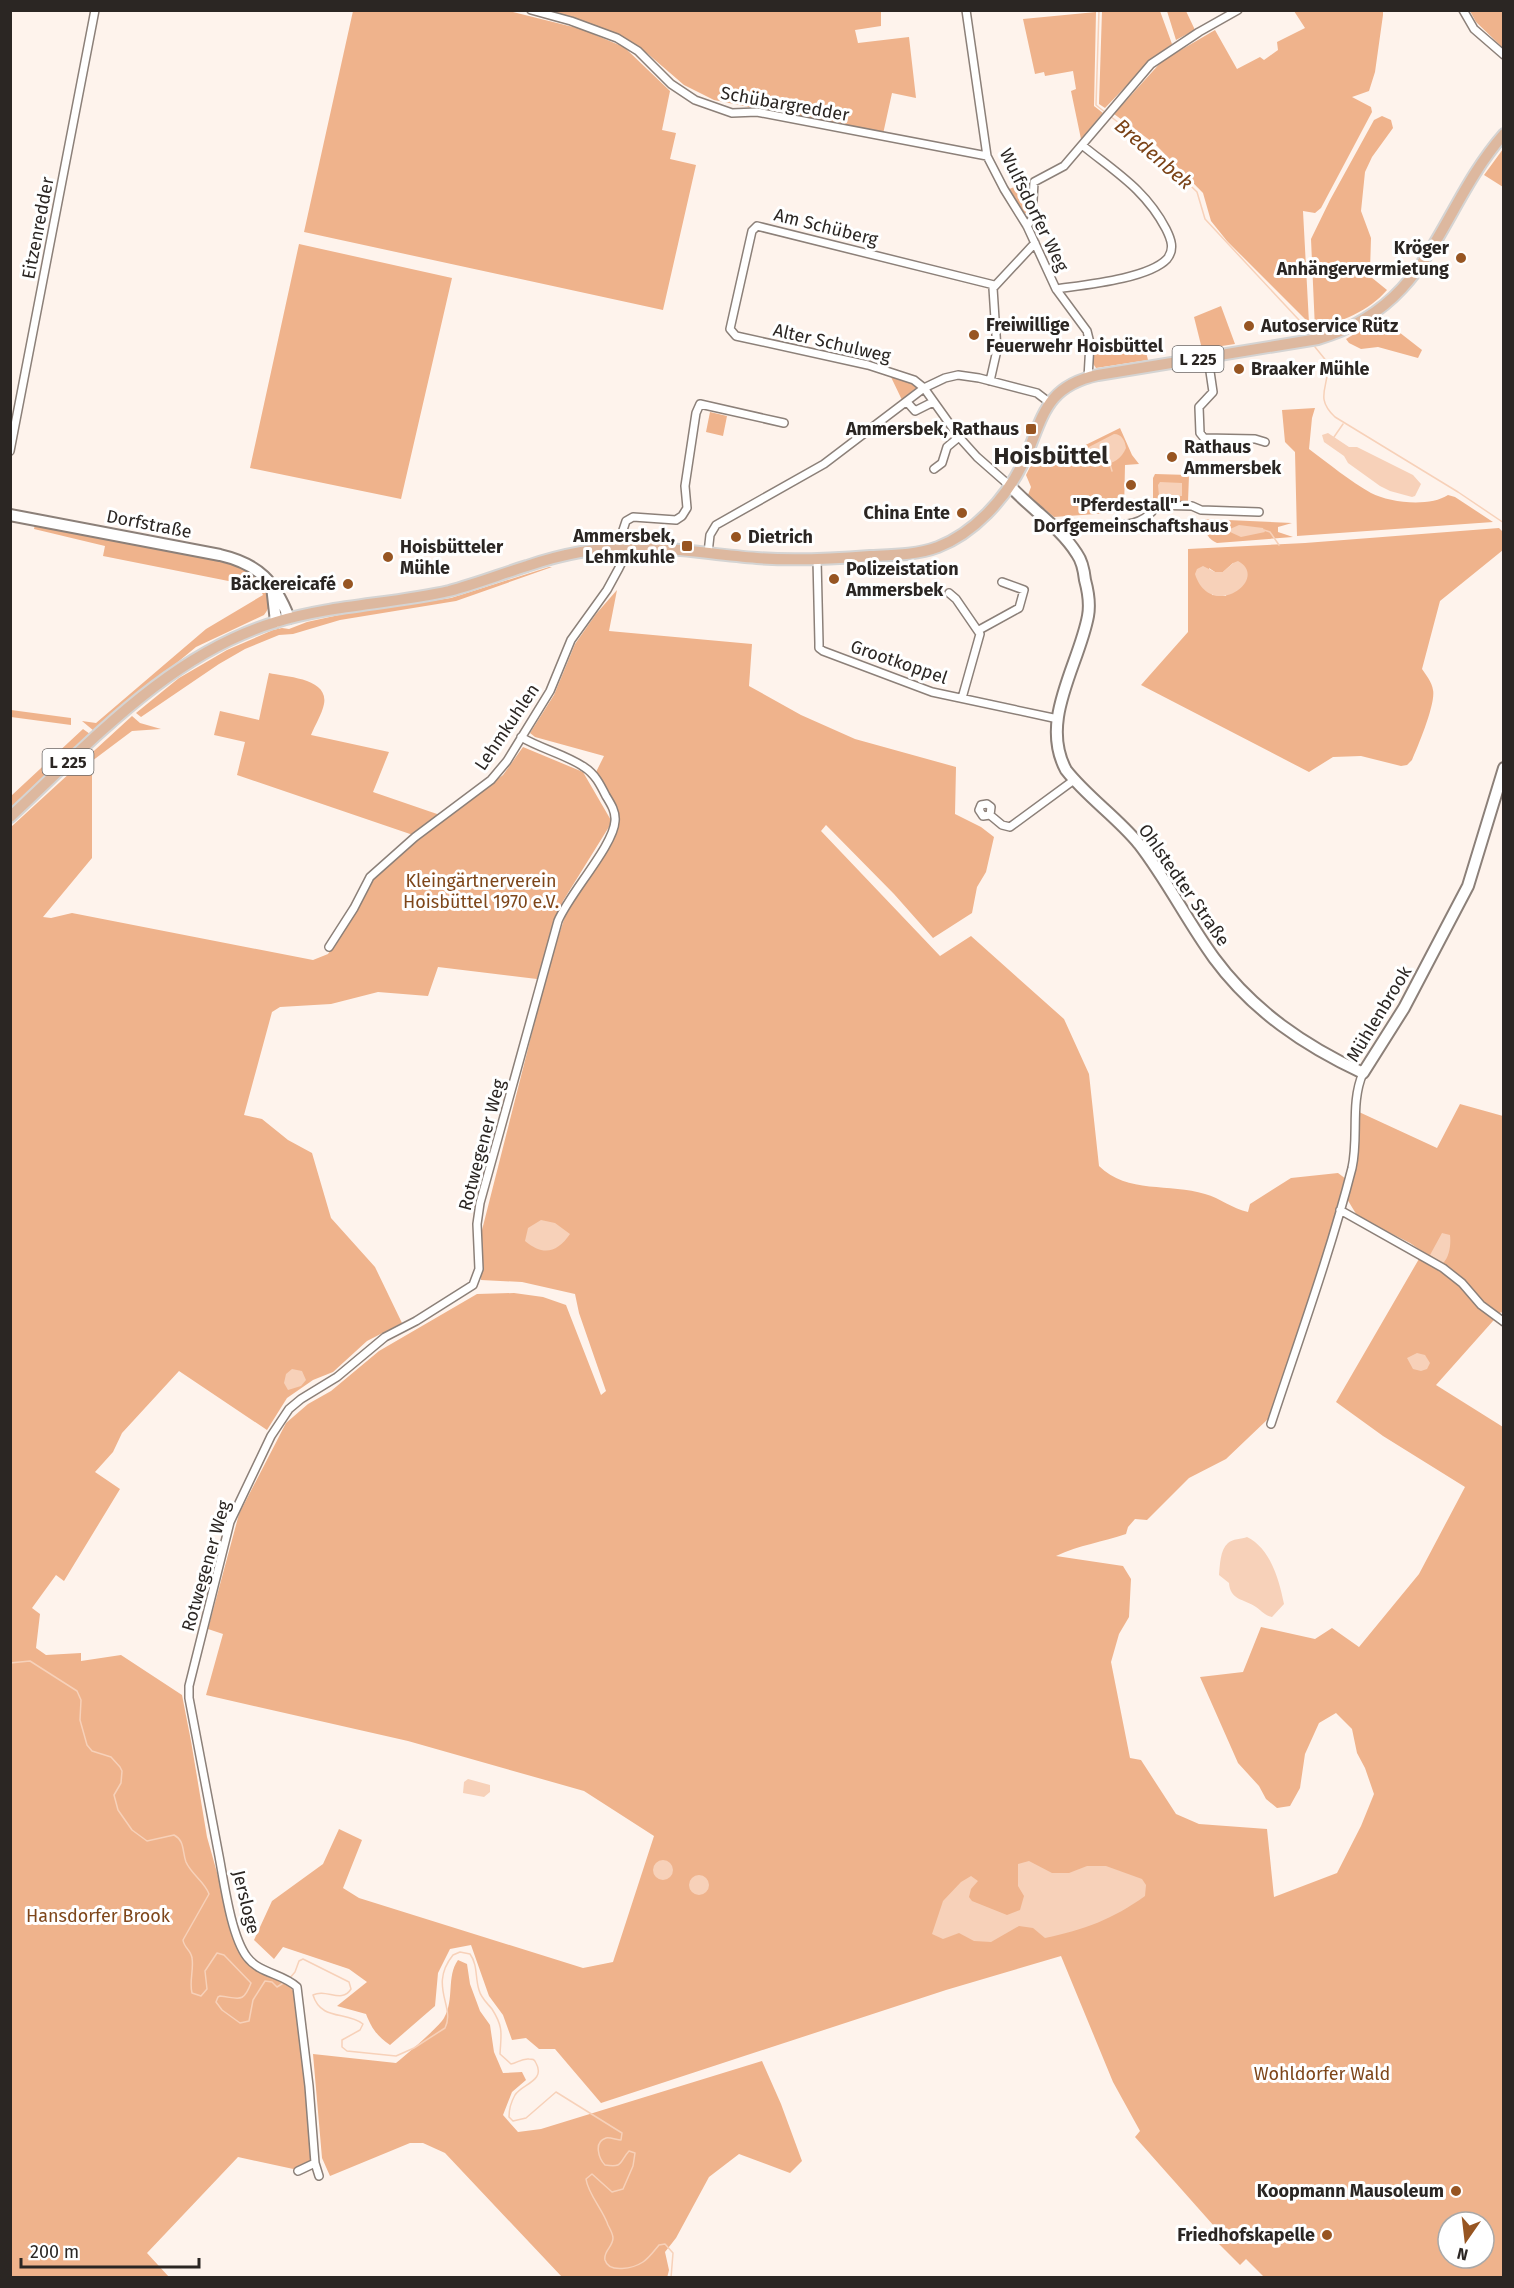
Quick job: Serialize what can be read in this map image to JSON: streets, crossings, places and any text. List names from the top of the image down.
{
  "streets": {
    "main road": ["L 225"],
    "street": [
      "Schübargredder",
      "Wulfsdorfer Weg",
      "Am Schüberg",
      "Eitzenredder",
      "Alter Schulweg",
      "Dorfstraße",
      "Grootkoppel",
      "Lehmkuhlen",
      "Ohlstedter Straße",
      "Mühlenbrook",
      "Rotwegener Weg",
      "Jersloge"
    ]
  },
  "crossings": [
    ["Schübargredder", "Wulfsdorfer Weg"],
    ["Wulfsdorfer Weg", "L 225"],
    ["Am Schüberg", "Alter Schulweg"],
    ["L 225", "Dorfstraße"],
    ["L 225", "Grootkoppel"],
    ["L 225", "Lehmkuhlen"],
    ["L 225", "Ohlstedter Straße"],
    ["Grootkoppel", "Ohlstedter Straße"],
    ["Lehmkuhlen", "Rotwegener Weg"],
    ["Ohlstedter Straße", "Mühlenbrook"],
    ["Rotwegener Weg", "Jersloge"]
  ],
  "districts": ["Hoisbüttel"],
  "water": ["Bredenbek"],
  "parks": ["Kleingärtnerverein Hoisbüttel 1970 e.V.", "Hansdorfer Brook", "Wohldorfer Wald"],
  "places": {
    "other": [
      "Kröger Anhängervermietung",
      "Autoservice Rütz",
      "Freiwillige Feuerwehr Hoisbüttel",
      "Braaker Mühle",
      "Rathaus Ammersbek",
      "\"Pferdestall\" - Dorfgemeinschaftshaus",
      "China Ente",
      "Dietrich",
      "Hoisbütteler Mühle",
      "Polizeistation Ammersbek",
      "Bäckereicafé",
      "Koopmann Mausoleum",
      "Friedhofskapelle"
    ],
    "transit": ["Ammersbek, Rathaus", "Ammersbek, Lehmkuhle"]
  },
  "scale_bar": "200 m",
  "north": "bottom"
}
